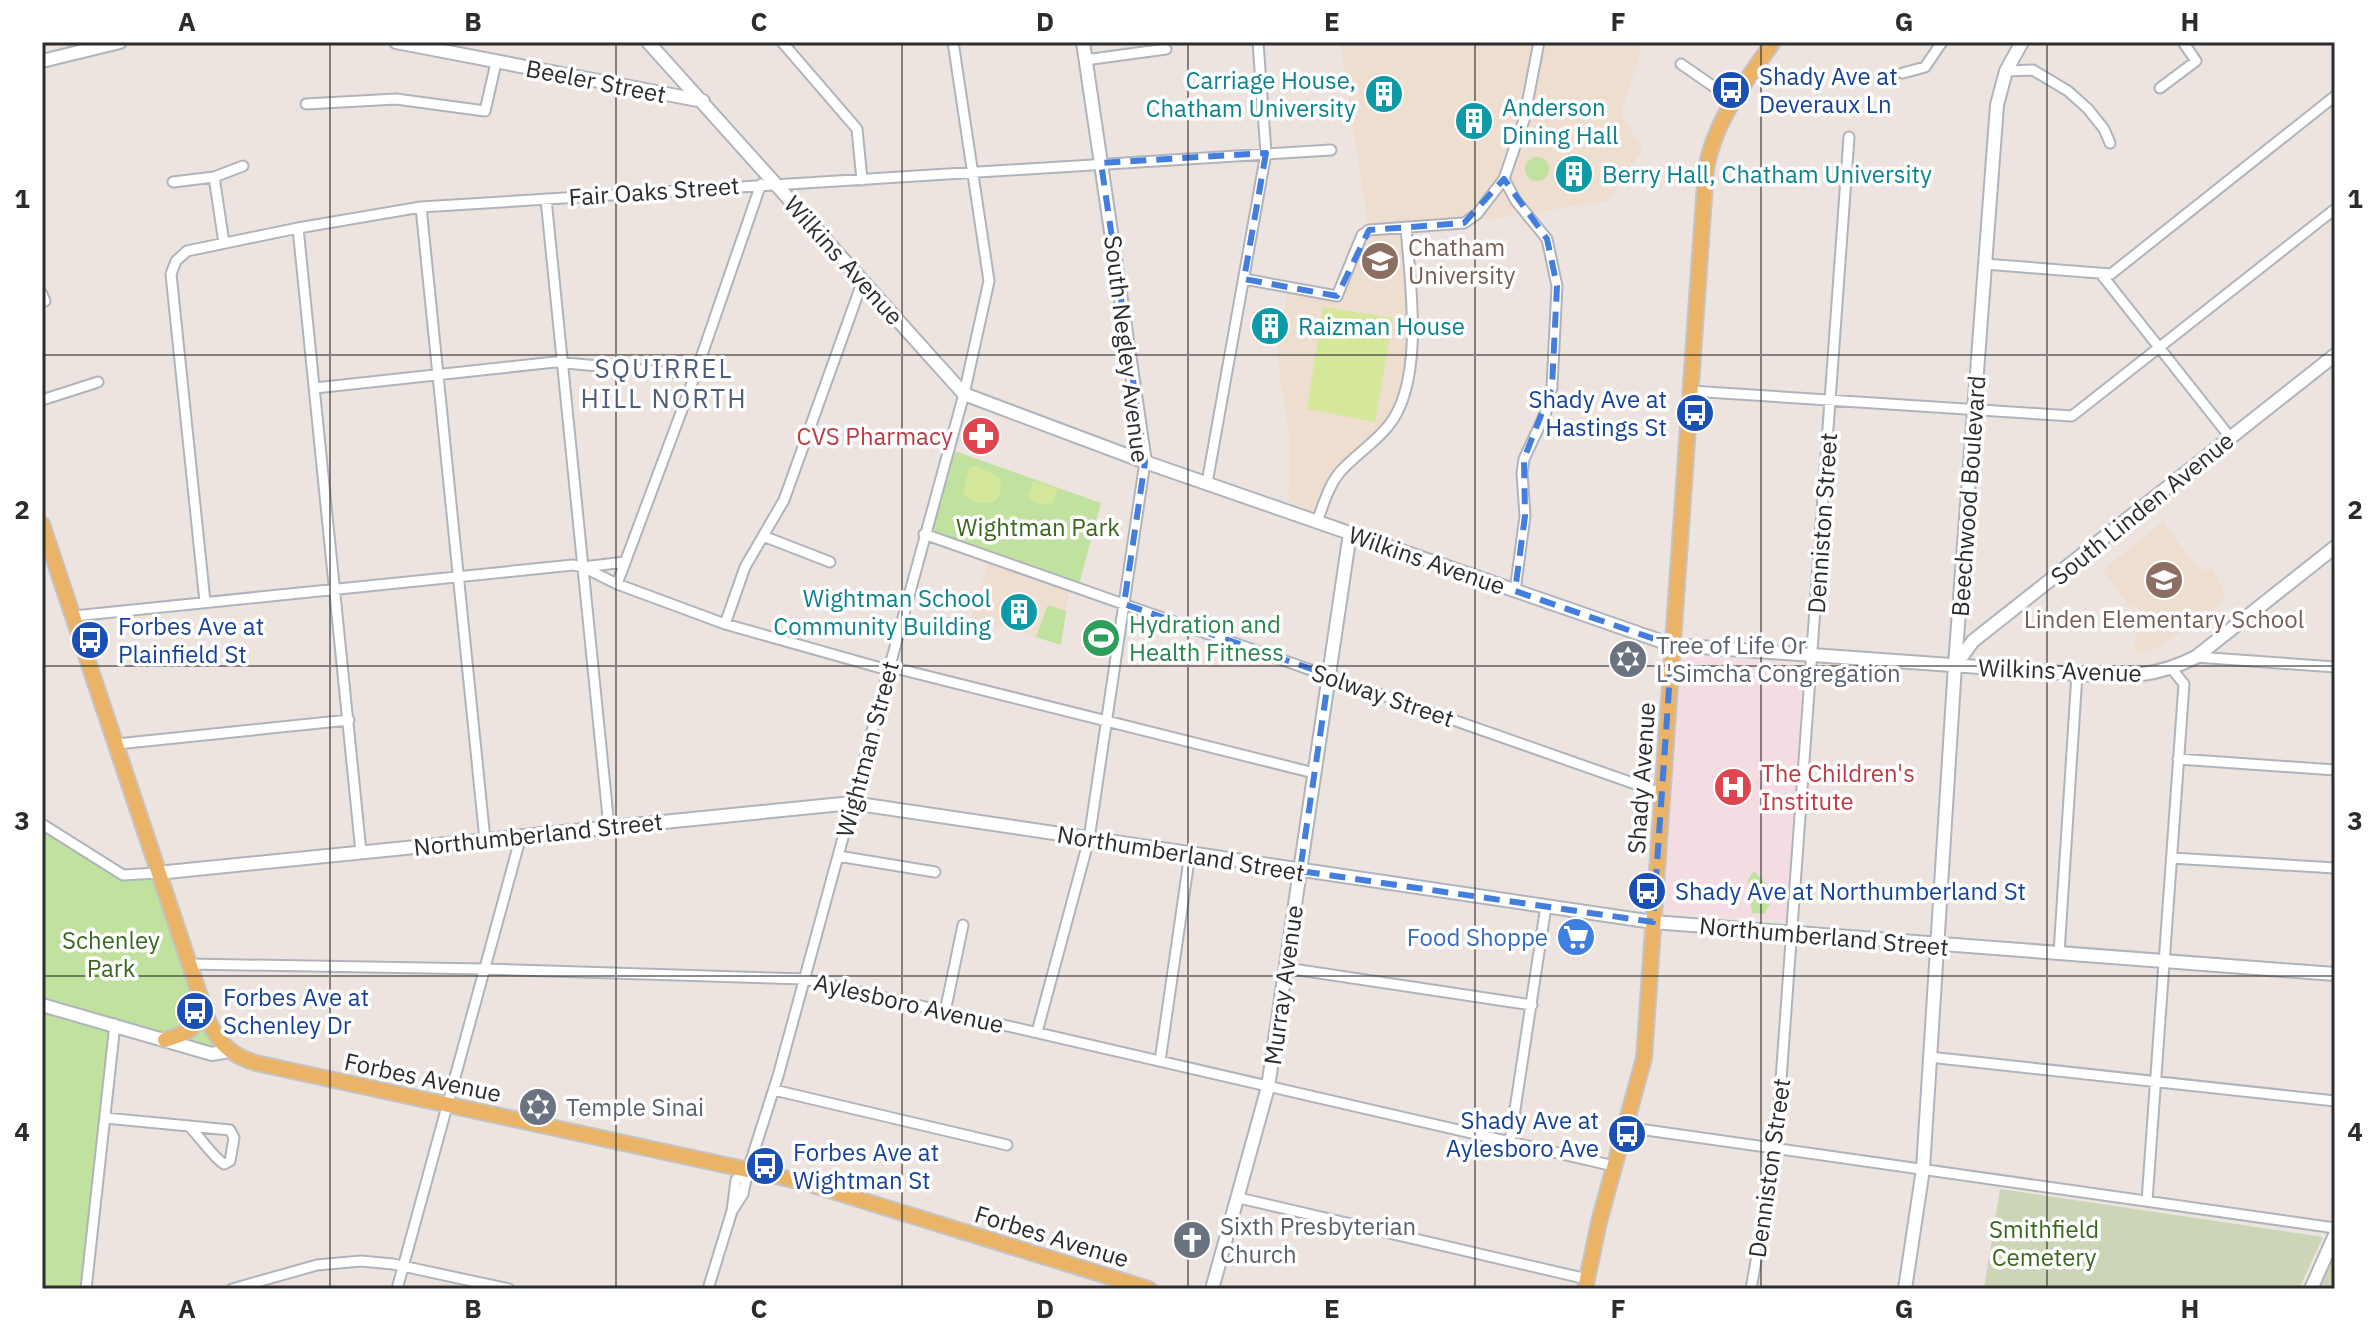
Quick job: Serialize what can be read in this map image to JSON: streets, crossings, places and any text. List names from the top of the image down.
{
  "streets": {
    "main road": ["Shady Avenue", "Forbes Avenue"],
    "street": [
      "Beeler Street",
      "Fair Oaks Street",
      "Wilkins Avenue",
      "South Negley Avenue",
      "Beechwood Boulevard",
      "South Linden Avenue",
      "Denniston Street",
      "Solway Street",
      "Wightman Street",
      "Northumberland Street",
      "Murray Avenue",
      "Aylesboro Avenue"
    ]
  },
  "crossings": [
    ["Beeler Street", "Wilkins Avenue"],
    ["Fair Oaks Street", "Wilkins Avenue"],
    ["Fair Oaks Street", "South Negley Avenue"],
    ["Fair Oaks Street", "Wightman Street"],
    ["Wilkins Avenue", "South Negley Avenue"],
    ["Wilkins Avenue", "Beechwood Boulevard"],
    ["Wilkins Avenue", "South Linden Avenue"],
    ["Wilkins Avenue", "Denniston Street"],
    ["Wilkins Avenue", "Wightman Street"],
    ["Wilkins Avenue", "Shady Avenue"],
    ["Wilkins Avenue", "Murray Avenue"],
    ["South Negley Avenue", "Solway Street"],
    ["South Negley Avenue", "Northumberland Street"],
    ["South Negley Avenue", "Aylesboro Avenue"],
    ["Beechwood Boulevard", "South Linden Avenue"],
    ["Beechwood Boulevard", "Northumberland Street"],
    ["Denniston Street", "Northumberland Street"],
    ["Solway Street", "Wightman Street"],
    ["Solway Street", "Shady Avenue"],
    ["Solway Street", "Murray Avenue"],
    ["Wightman Street", "Northumberland Street"],
    ["Wightman Street", "Aylesboro Avenue"],
    ["Wightman Street", "Forbes Avenue"],
    ["Shady Avenue", "Northumberland Street"],
    ["Shady Avenue", "Aylesboro Avenue"],
    ["Northumberland Street", "Murray Avenue"],
    ["Murray Avenue", "Aylesboro Avenue"]
  ],
  "districts": ["SQUIRREL HILL NORTH"],
  "parks": ["Wightman Park", "Schenley Park", "Smithfield Cemetery"],
  "places": {
    "bus stop": [
      "Shady Ave at Deveraux Ln",
      "Shady Ave at Hastings St",
      "Forbes Ave at Plainfield St",
      "Shady Ave at Northumberland St",
      "Forbes Ave at Schenley Dr",
      "Shady Ave at Aylesboro Ave",
      "Forbes Ave at Wightman St"
    ],
    "building": [
      "Carriage House, Chatham University",
      "Anderson Dining Hall",
      "Berry Hall, Chatham University",
      "Raizman House",
      "Wightman School Community Building"
    ],
    "school or university": ["Chatham University", "Linden Elementary School"],
    "pharmacy": ["CVS Pharmacy"],
    "sports": ["Hydration and Health Fitness"],
    "synagogue": ["Tree of Life Or L'Simcha Congregation", "Temple Sinai"],
    "hospital": ["The Children's Institute"],
    "supermarket": ["Food Shoppe"],
    "church": ["Sixth Presbyterian Church"]
  },
  "grid": {
    "columns": [
      "A",
      "B",
      "C",
      "D",
      "E",
      "F",
      "G",
      "H"
    ],
    "rows": [
      "1",
      "2",
      "3",
      "4"
    ]
  }
}
